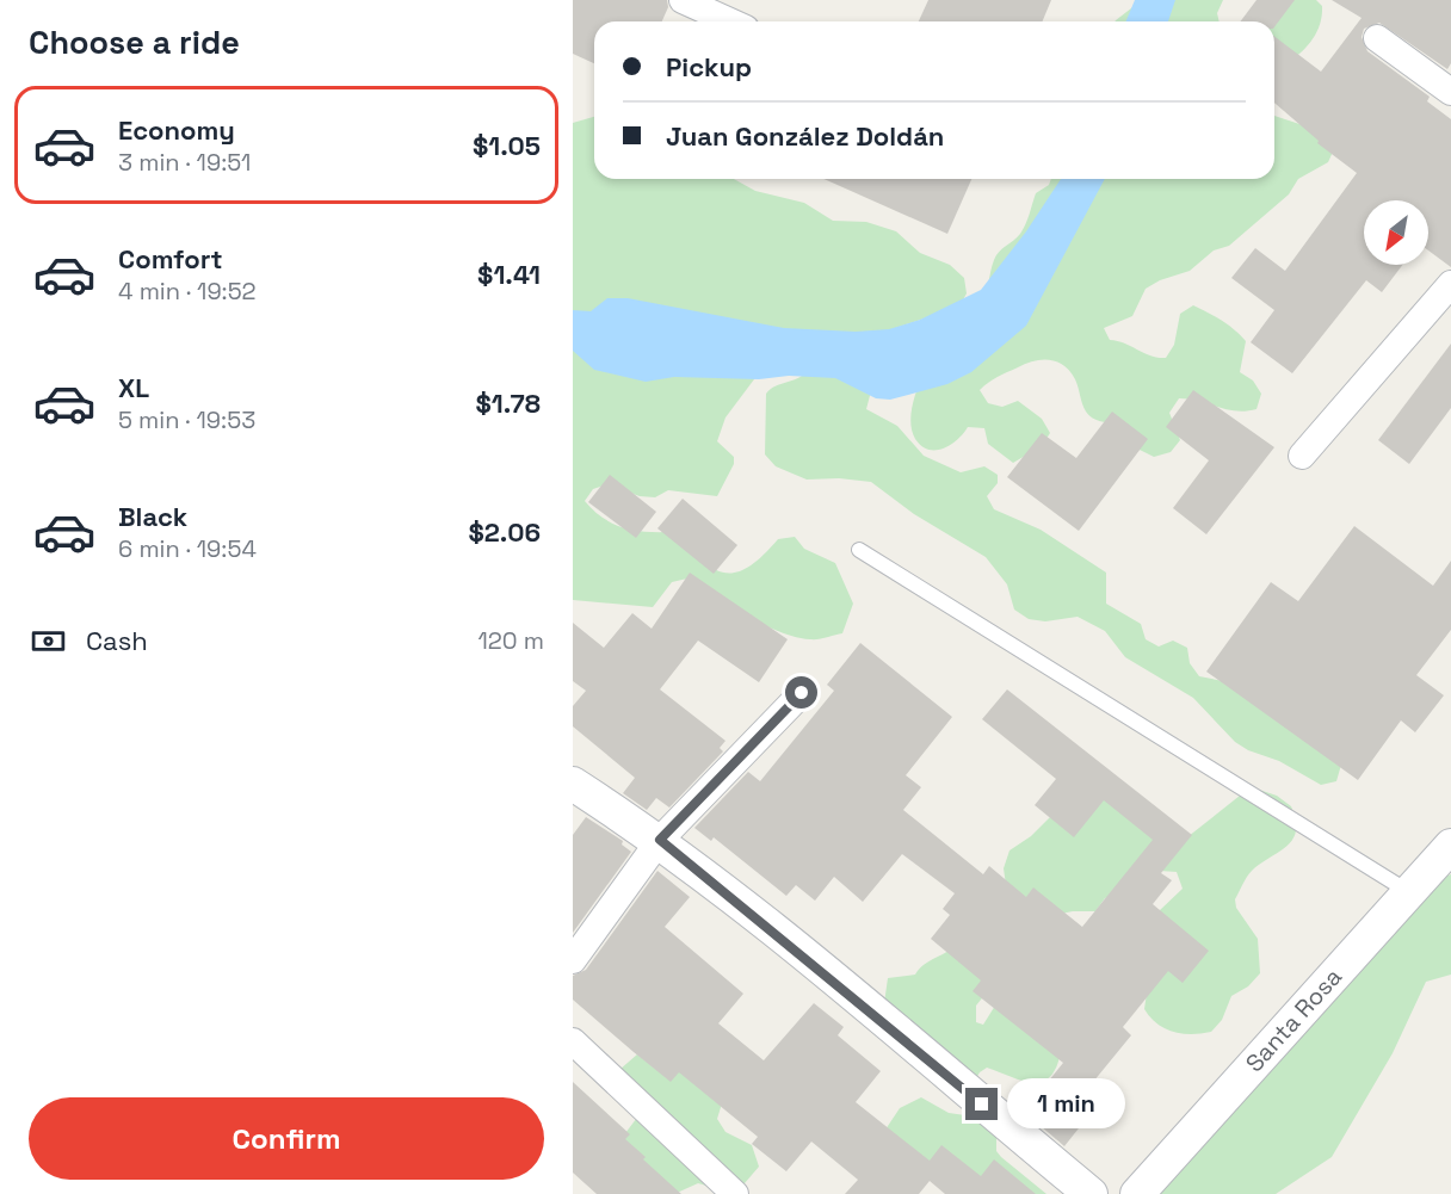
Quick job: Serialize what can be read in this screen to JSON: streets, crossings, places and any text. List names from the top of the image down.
{
  "streets": {
    "street": ["Santa Rosa"]
  },
  "north": "bottom left",
  "page": {
    "heading": "Choose a ride",
    "banner": ["Pickup", "Juan González Doldán"],
    "list": [
      {
        "name": "Economy",
        "note": "3 min · 19:51",
        "value": "$1.05"
      },
      {
        "name": "Comfort",
        "note": "4 min · 19:52",
        "value": "$1.41"
      },
      {
        "name": "XL",
        "note": "5 min · 19:53",
        "value": "$1.78"
      },
      {
        "name": "Black",
        "note": "6 min · 19:54",
        "value": "$2.06"
      }
    ],
    "pay": ["Cash", "120 m"],
    "bubble": "1 min",
    "buttons": "Confirm"
  }
}
